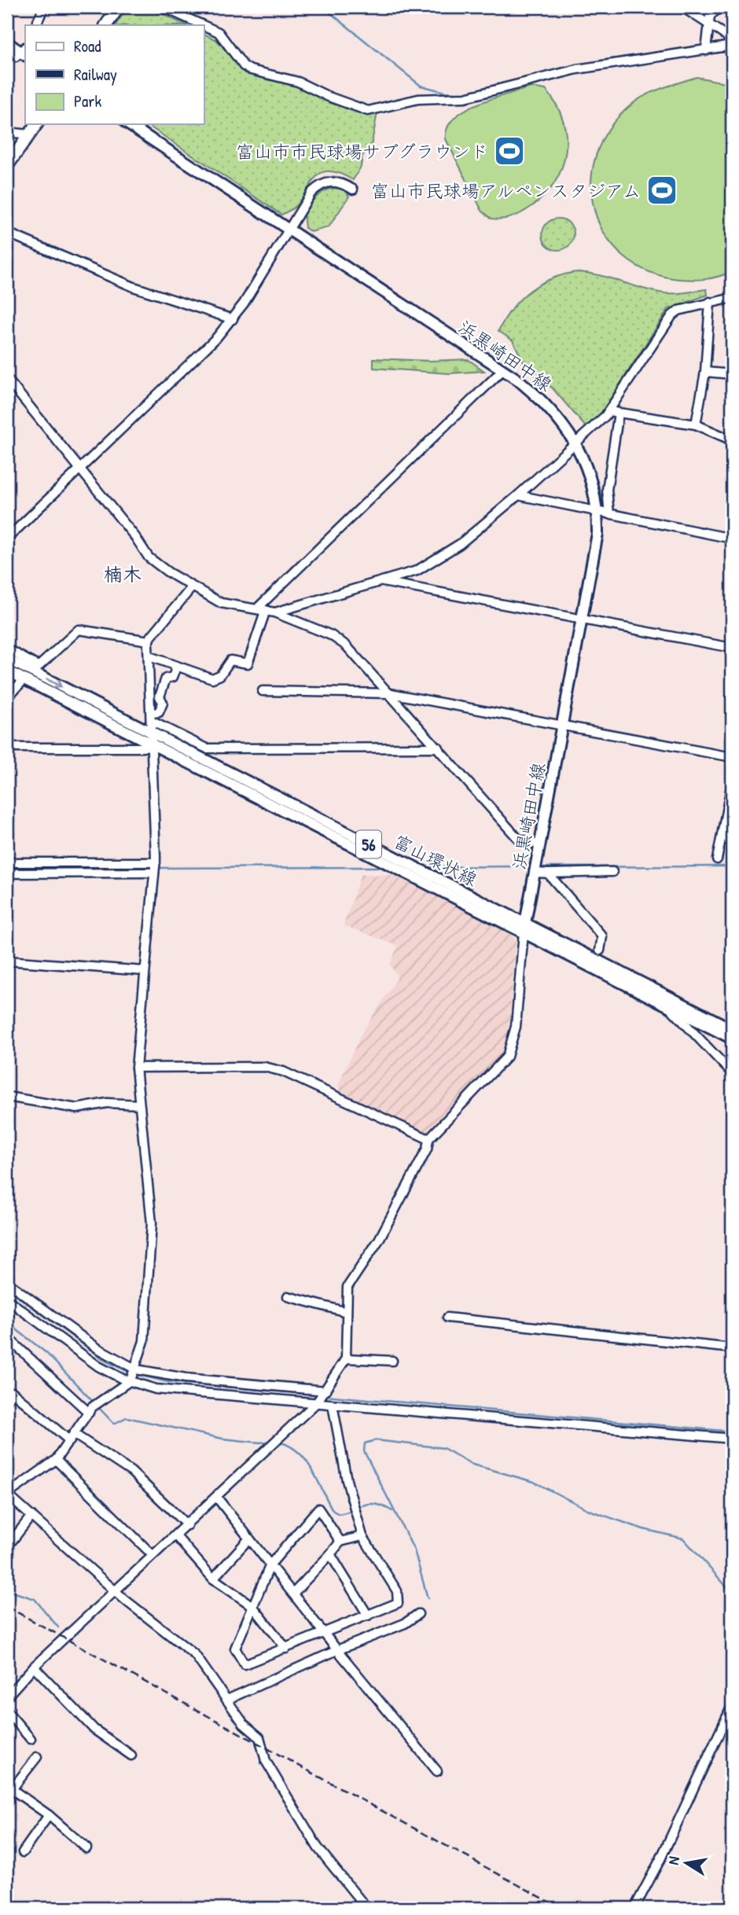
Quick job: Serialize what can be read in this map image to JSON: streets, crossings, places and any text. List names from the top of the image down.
{
  "streets": {
    "main road": ["浜黒崎田中線", "56", "富山環状線"]
  },
  "crossings": [
    ["浜黒崎田中線", "富山環状線"]
  ],
  "districts": ["楠木"],
  "places": {
    "sports": ["富山市市民球場サブグラウンド", "富山市民球場アルペンスタジアム"]
  },
  "legend": ["Road", "Railway", "Park"],
  "north": "left"
}
